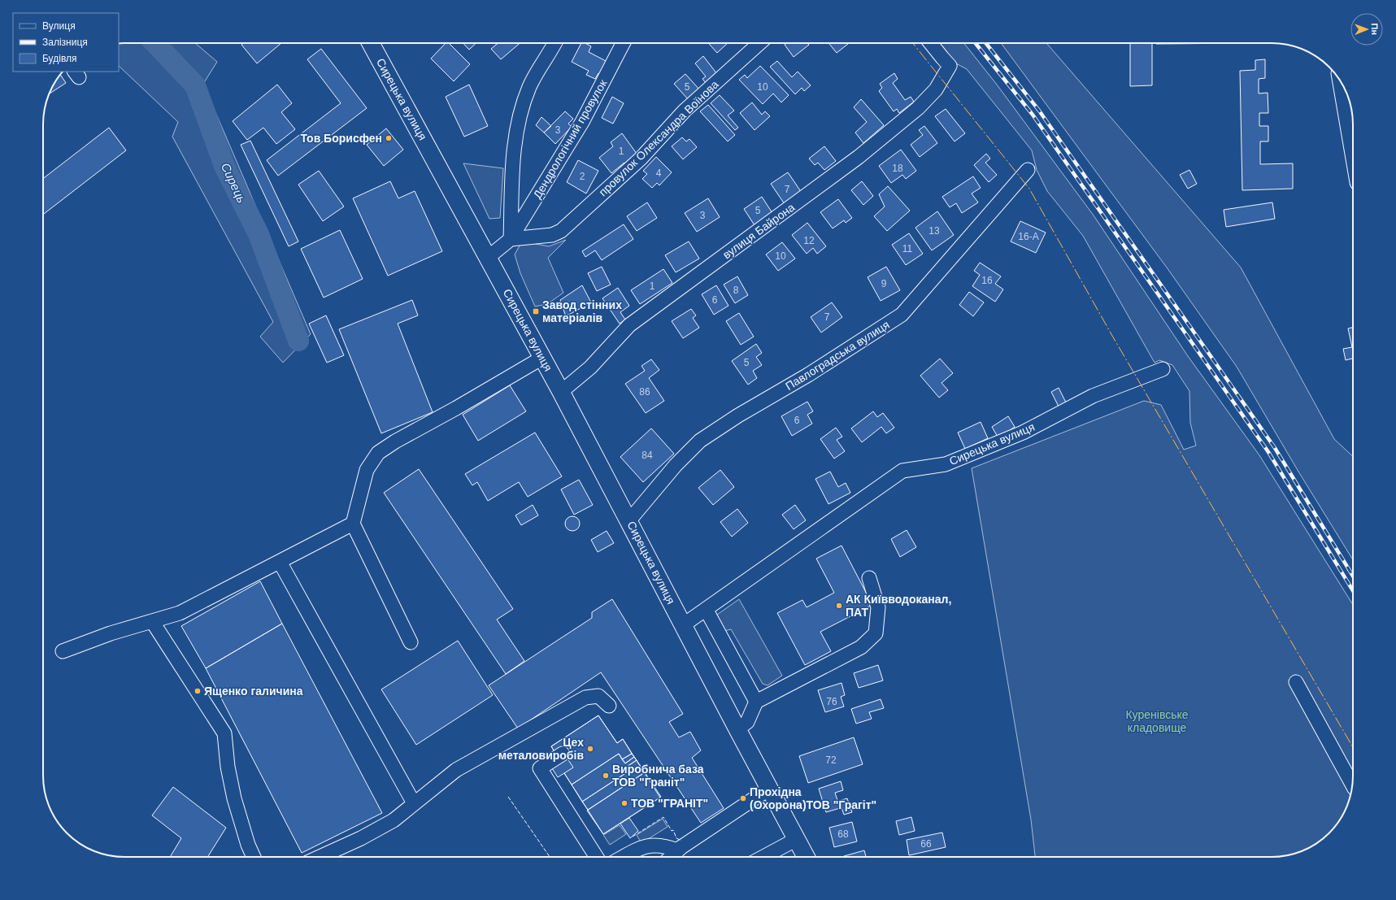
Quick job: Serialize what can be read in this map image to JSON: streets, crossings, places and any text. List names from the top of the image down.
{
  "streets": {
    "main road": ["Сирецька вулиця"],
    "street": [
      "провулок Олександра Воїнова",
      "Дендрологічний провулок",
      "вулиця Байрона",
      "Павлоградська вулиця"
    ]
  },
  "crossings": [
    ["Сирецька вулиця", "вулиця Байрона"],
    ["Сирецька вулиця", "Павлоградська вулиця"],
    ["провулок Олександра Воїнова", "Дендрологічний провулок"]
  ],
  "water": ["Сирець"],
  "parks": ["Куренівське кладовище"],
  "places": {
    "other": [
      "Тов Борисфен",
      "АК Київводоканал, ПАТ",
      "Ященко галичина",
      "Цех металовиробів",
      "Виробнича база ТОВ \"Граніт\"",
      "Прохідна (Охорона)ТОВ \"Грагіт\"",
      "ТОВ \"ГРАНІТ\""
    ],
    "transit": ["Завод стінних матеріалів"]
  },
  "house_numbers": [
    "5",
    "10",
    "3",
    "1",
    "18",
    "4",
    "2",
    "7",
    "5",
    "3",
    "13",
    "16-А",
    "12",
    "11",
    "10",
    "16",
    "9",
    "1",
    "8",
    "6",
    "7",
    "5",
    "86",
    "6",
    "84",
    "76",
    "72",
    "68",
    "66"
  ],
  "legend": ["Вулиця", "Залізниця", "Будівля"],
  "north": "right"
}
